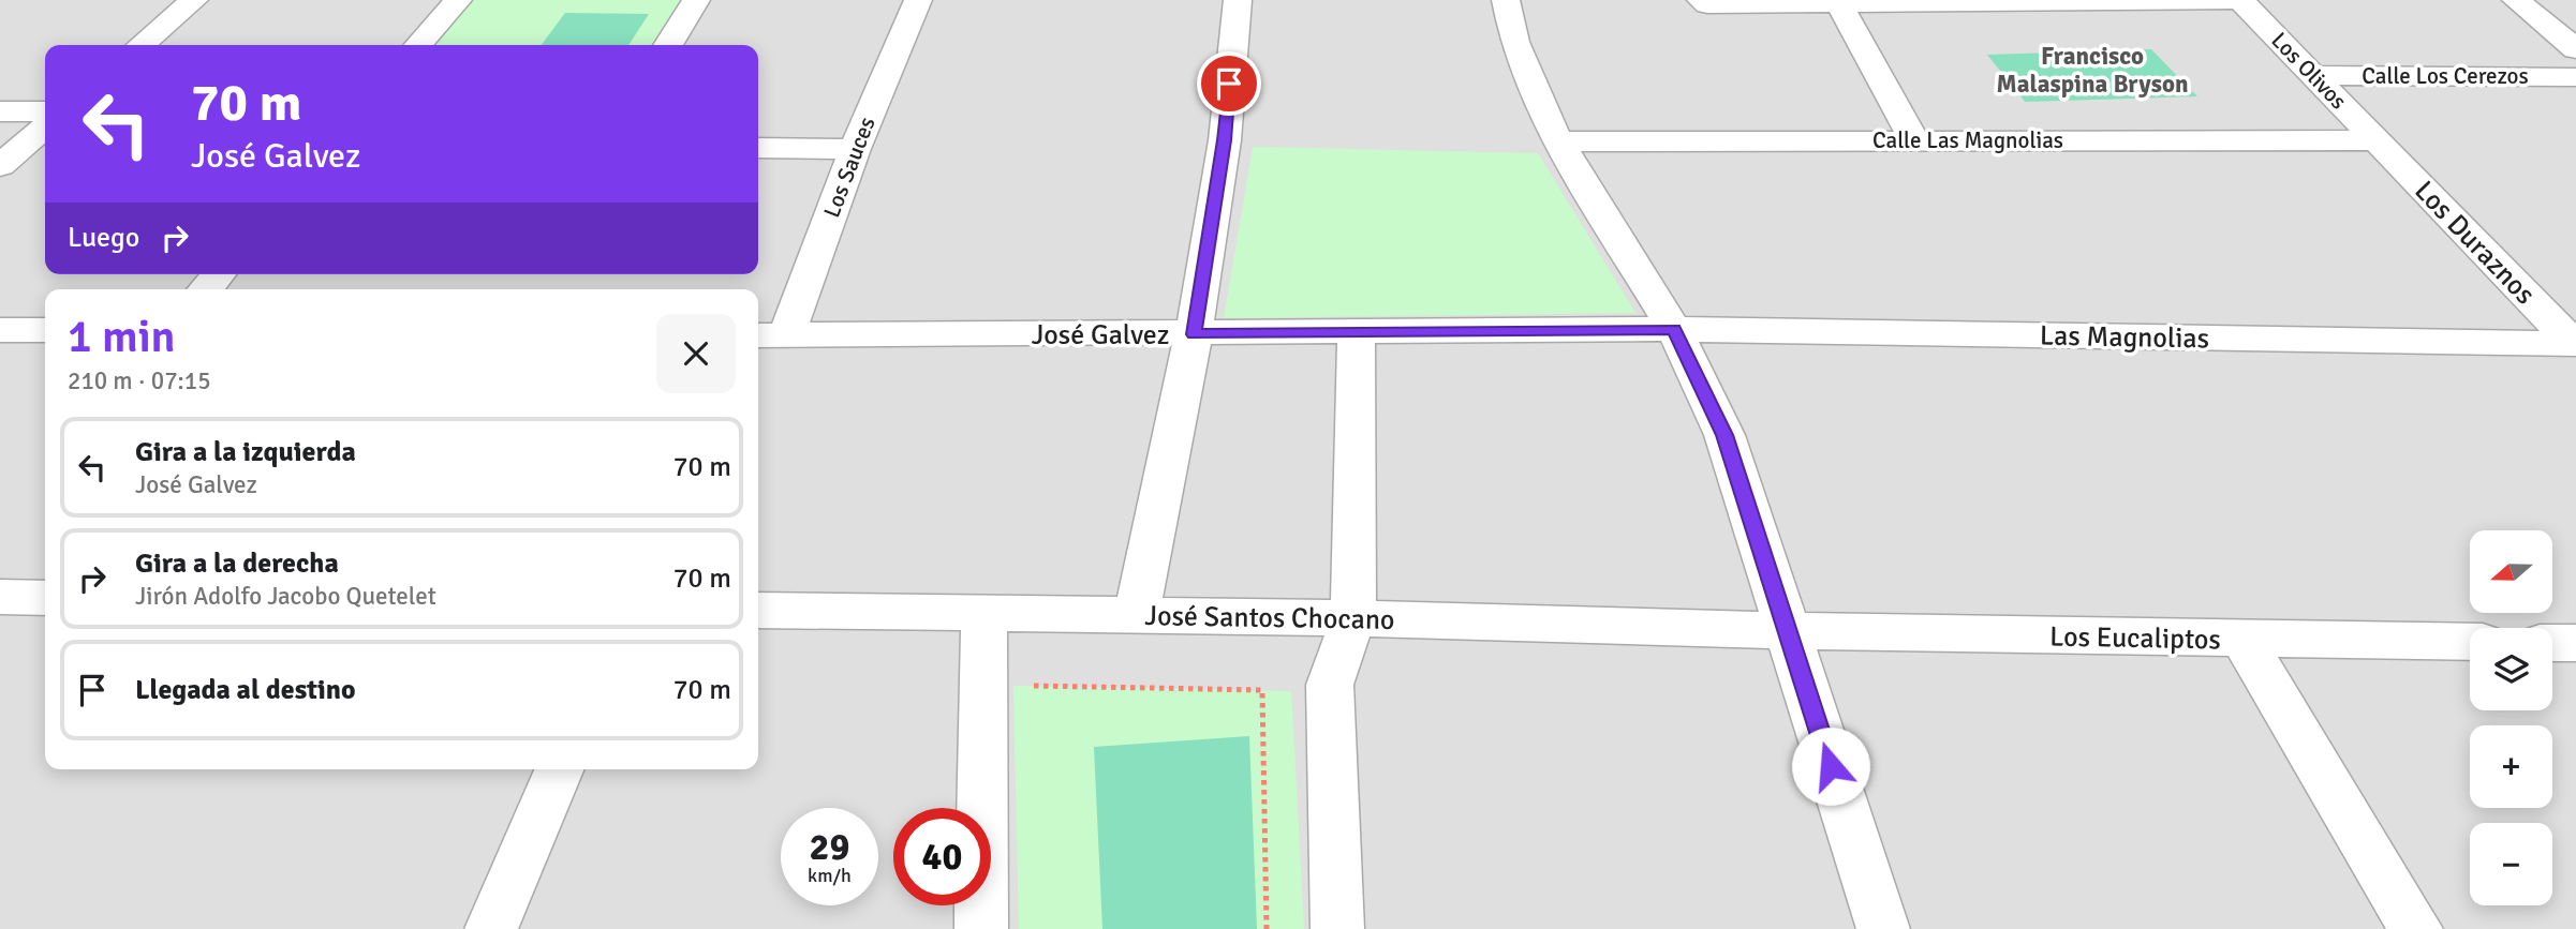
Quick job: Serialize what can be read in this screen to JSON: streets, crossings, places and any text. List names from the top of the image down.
{
  "streets": {
    "street": [
      "Los Olivos",
      "Calle Los Cerezos",
      "Calle Las Magnolias",
      "Los Sauces",
      "Los Duraznos",
      "José Galvez",
      "Las Magnolias",
      "José Santos Chocano",
      "Los Eucaliptos"
    ]
  },
  "crossings": [
    ["Los Olivos", "Calle Los Cerezos"],
    ["Los Olivos", "Calle Las Magnolias"],
    ["Los Olivos", "Los Duraznos"],
    ["Calle Las Magnolias", "Los Duraznos"],
    ["Los Sauces", "José Galvez"],
    ["Los Duraznos", "Las Magnolias"],
    ["José Galvez", "Las Magnolias"],
    ["José Santos Chocano", "Los Eucaliptos"]
  ],
  "districts": ["Francisco Malaspina Bryson"],
  "north": "left",
  "page": {
    "turn": ["70 m", "José Galvez"],
    "then": "Luego",
    "heading": ["1 min", "210 m · 07:15"],
    "list": [
      {
        "name": "Gira a la izquierda",
        "note": "José Galvez",
        "value": "70 m"
      },
      {
        "name": "Gira a la derecha",
        "note": "Jirón Adolfo Jacobo Quetelet",
        "value": "70 m"
      },
      {
        "name": "Llegada al destino",
        "value": "70 m"
      }
    ],
    "map_buttons": ["+", "−"],
    "speed": "29 km/h",
    "limit": "40"
  }
}
